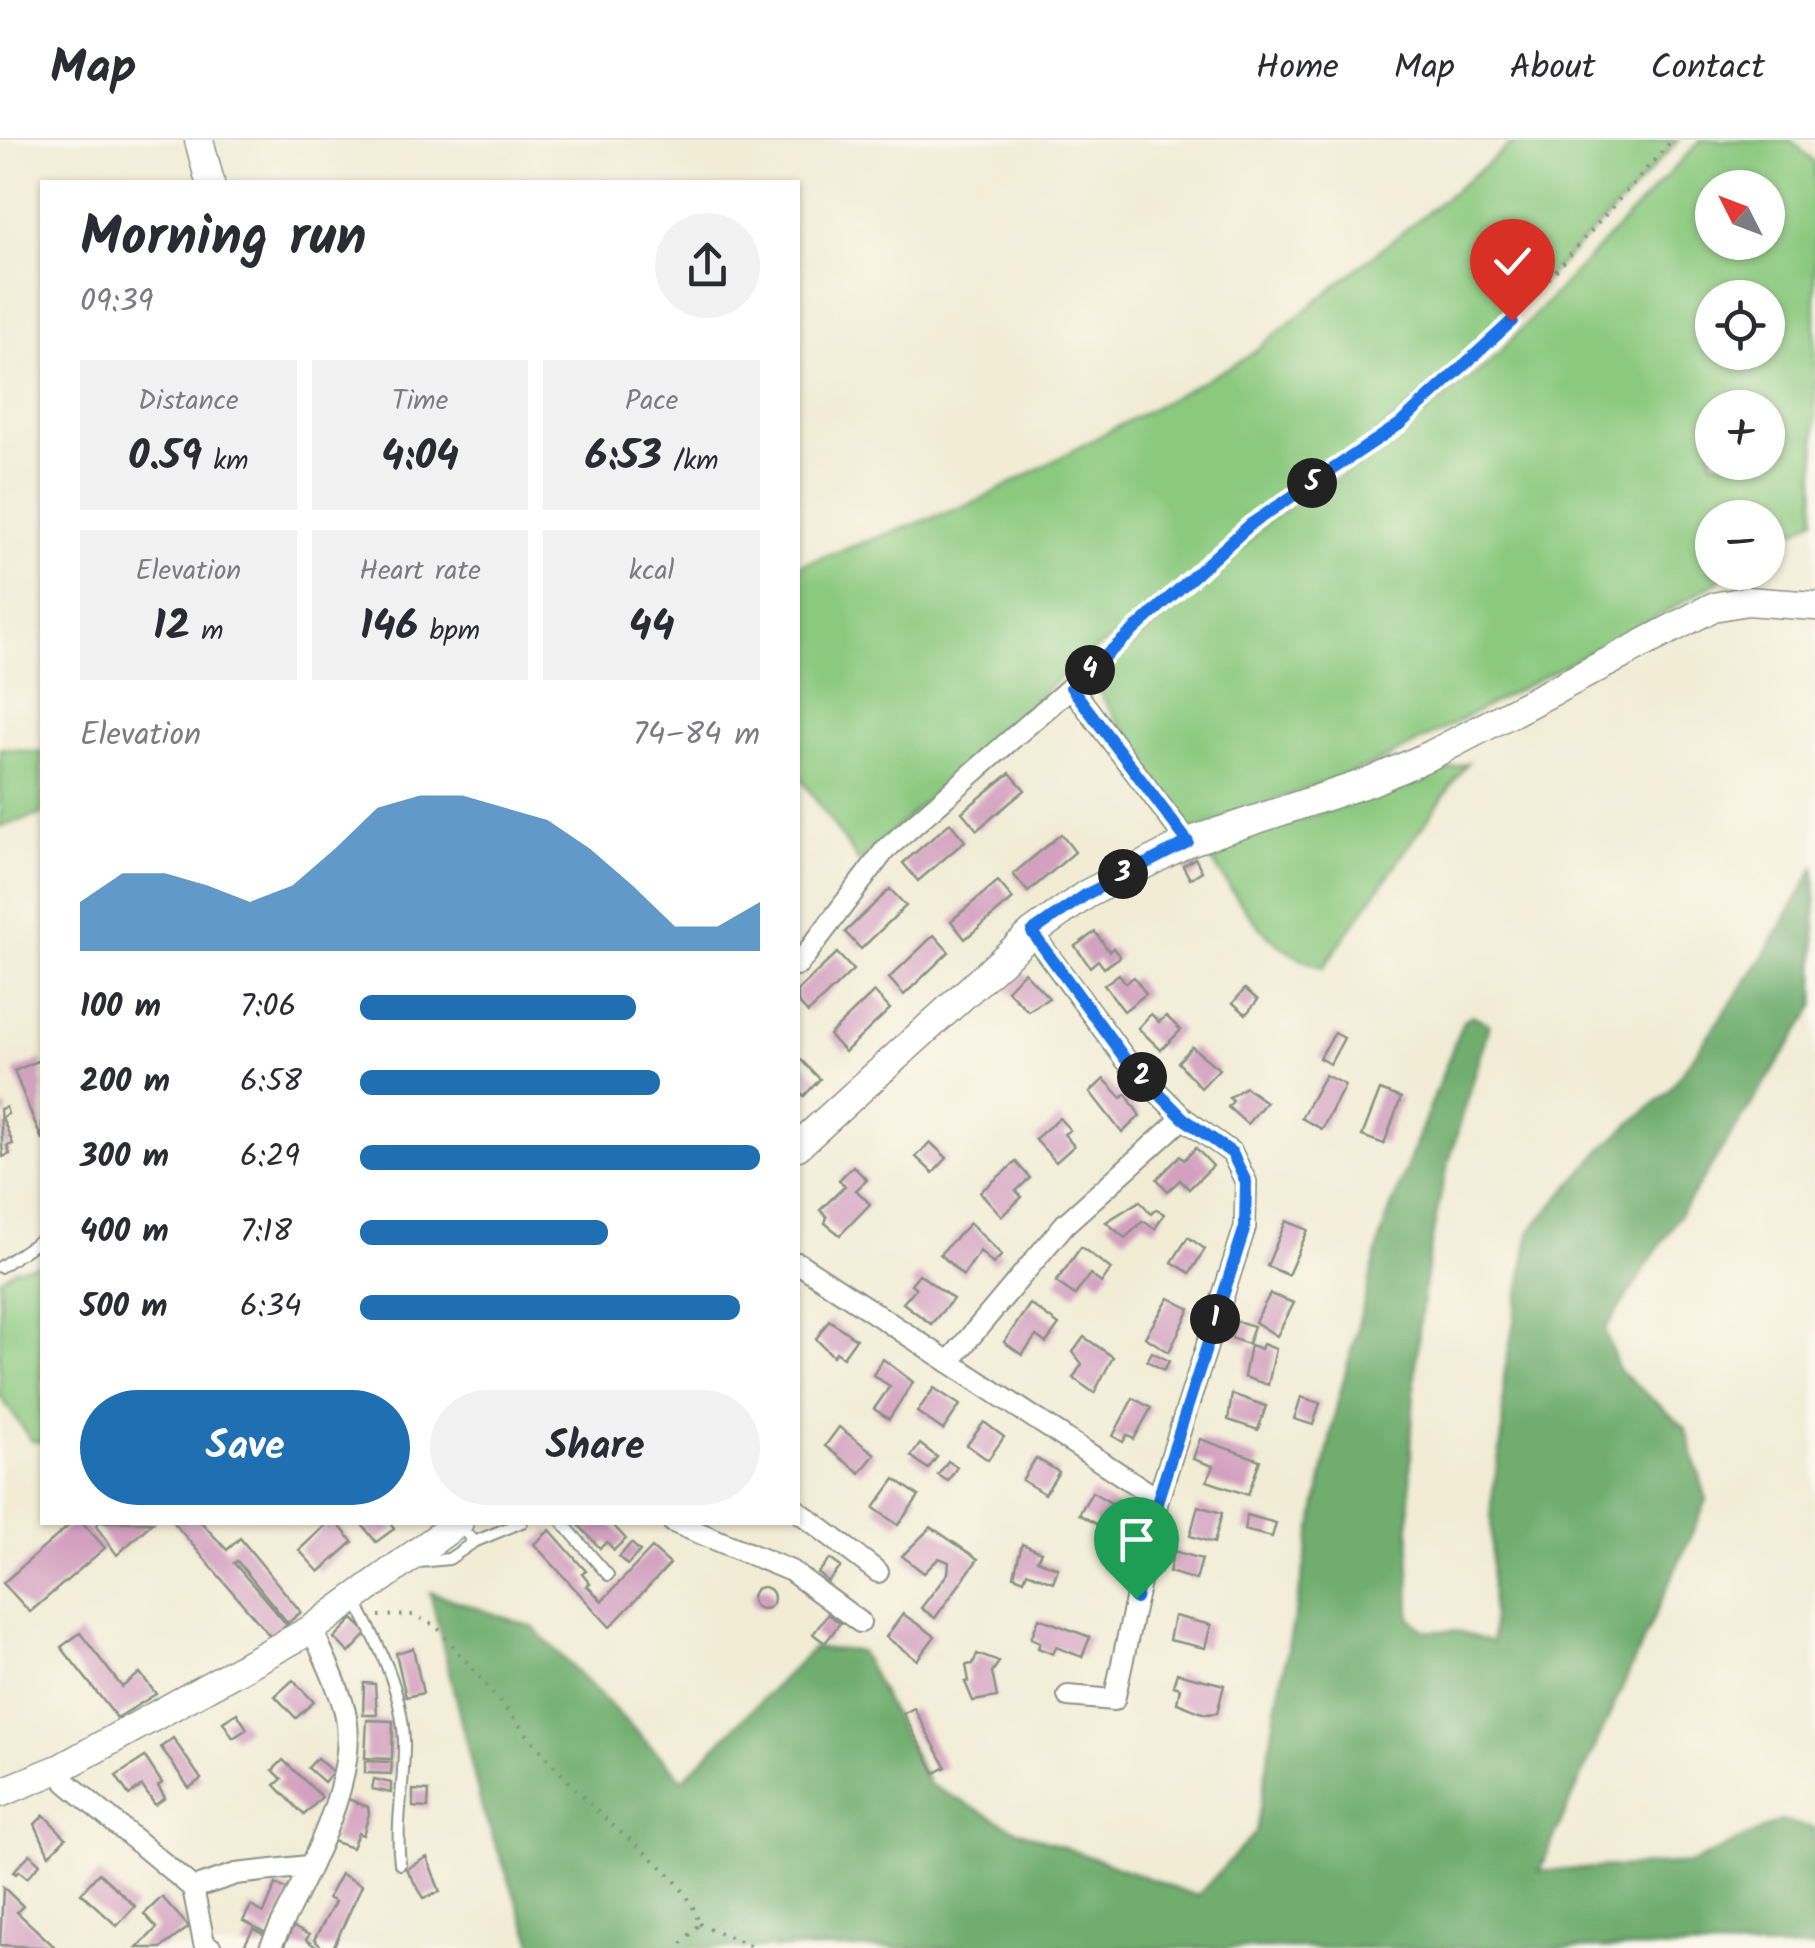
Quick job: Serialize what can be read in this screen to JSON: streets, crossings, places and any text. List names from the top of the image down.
{
  "north": "top left",
  "page": {
    "header": "Map",
    "nav": [
      "Home",
      "Map",
      "About",
      "Contact"
    ],
    "map_buttons": ["+", "−"],
    "heading": ["Morning run", "09:39"],
    "stats": [
      ["Distance", "0.59 km"],
      ["Time", "4:04"],
      ["Pace", "6:53 /km"],
      ["Elevation", "12 m"],
      ["Heart rate", "146 bpm"],
      ["kcal", "44"]
    ],
    "pins": [
      "5",
      "4",
      "3",
      "2",
      "1"
    ],
    "chart": ["Elevation", "74–84 m"],
    "list": [
      {
        "name": "100 m",
        "note": "7:06"
      },
      {
        "name": "200 m",
        "note": "6:58"
      },
      {
        "name": "300 m",
        "note": "6:29"
      },
      {
        "name": "400 m",
        "note": "7:18"
      },
      {
        "name": "500 m",
        "note": "6:34"
      }
    ],
    "buttons": ["Save", "Share"]
  }
}
